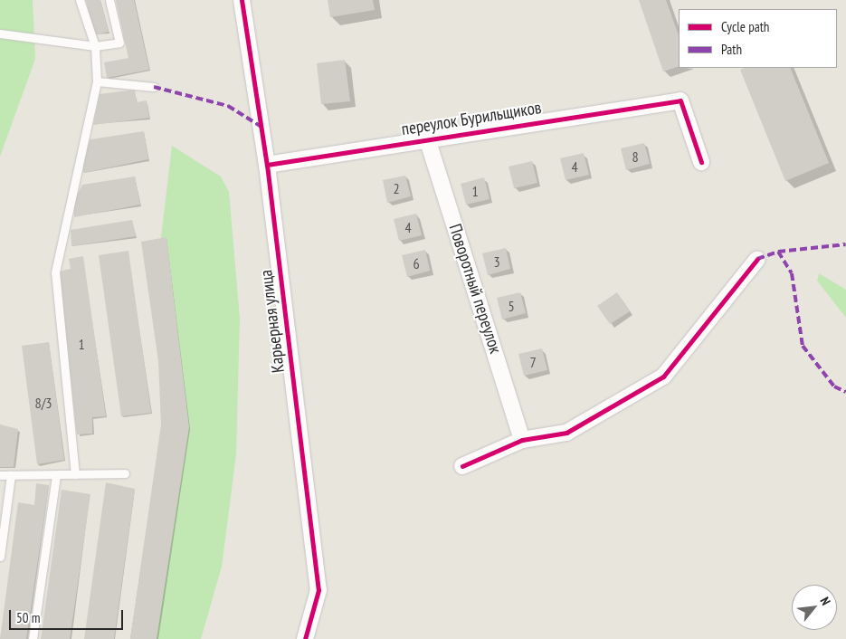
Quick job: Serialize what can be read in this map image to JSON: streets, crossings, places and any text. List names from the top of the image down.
{
  "streets": {
    "street": ["переулок Бурильщиков", "Поворотный переулок", "Карьерная улица"]
  },
  "crossings": [
    ["переулок Бурильщиков", "Поворотный переулок"],
    ["переулок Бурильщиков", "Карьерная улица"]
  ],
  "house_numbers": [
    "8",
    "4",
    "2",
    "1",
    "4",
    "3",
    "6",
    "5",
    "1",
    "7",
    "8/3"
  ],
  "legend": ["Cycle path", "Path"],
  "scale_bar": "50 m",
  "north": "top right"
}
